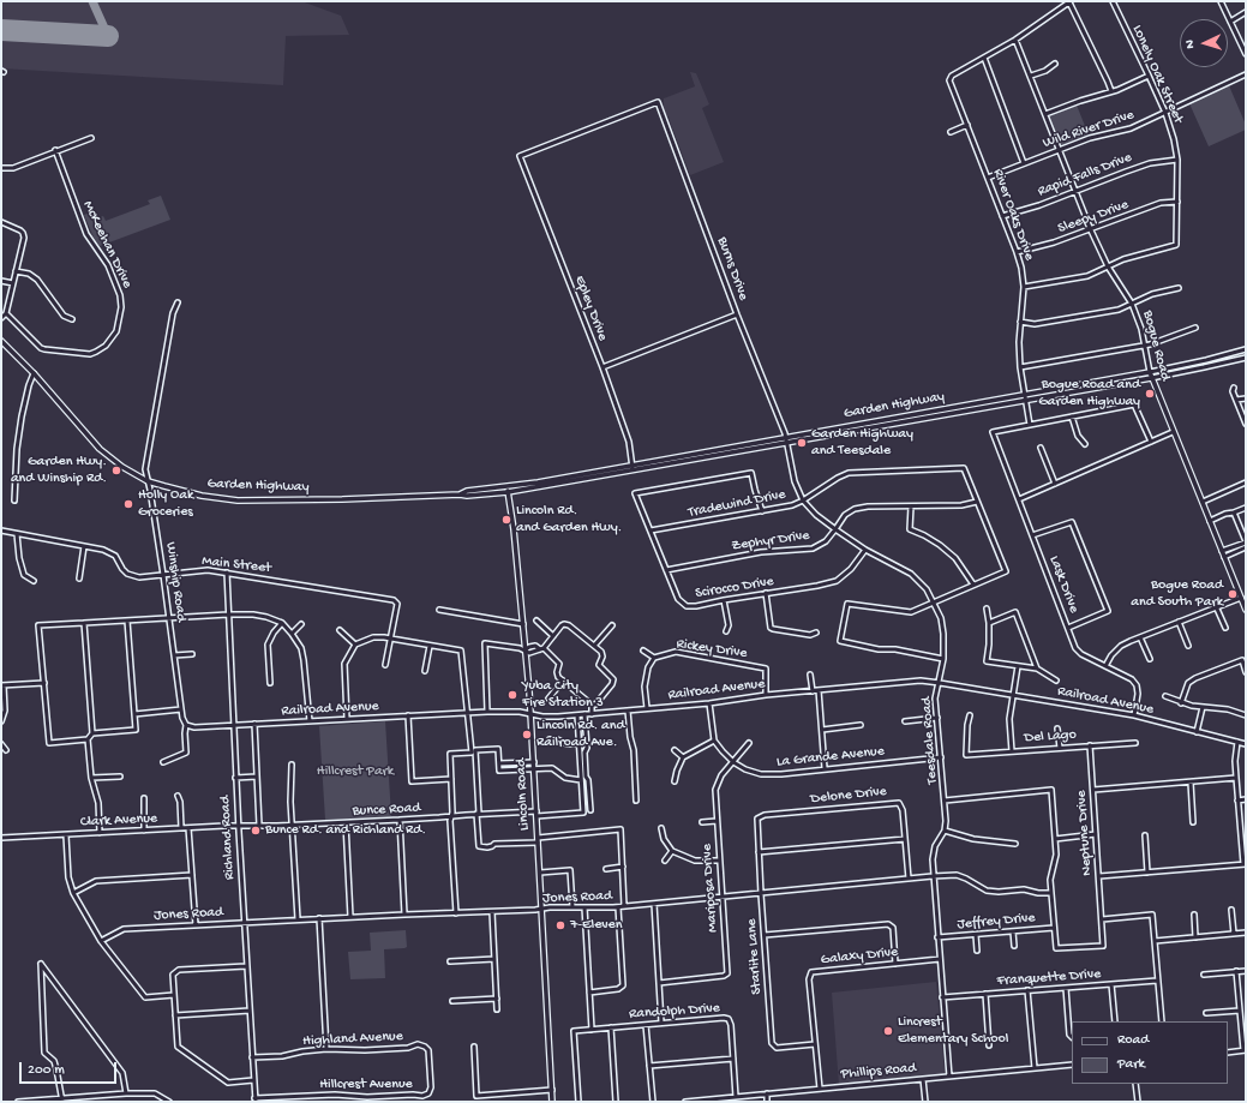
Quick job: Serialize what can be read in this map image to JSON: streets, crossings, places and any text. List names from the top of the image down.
{
  "streets": {
    "main road": ["Bogue Road", "Garden Highway", "Lincoln Road"],
    "street": [
      "Lonely Oak Street",
      "Wild River Drive",
      "Rapid Falls Drive",
      "River Oaks Drive",
      "Sleepy Drive",
      "McKeehan Drive",
      "Burns Drive",
      "Epley Drive",
      "Tradewind Drive",
      "Zephyr Drive",
      "Main Street",
      "Winship Road",
      "Lask Drive",
      "Scirocco Drive",
      "Rickey Drive",
      "Railroad Avenue",
      "Del Lago",
      "Teesdale Road",
      "La Grande Avenue",
      "Delone Drive",
      "Bunce Road",
      "Clark Avenue",
      "Neptune Drive",
      "Richland Road",
      "Mariposa Drive",
      "Jones Road",
      "Jeffrey Drive",
      "Starlite Lane",
      "Galaxy Drive",
      "Franquette Drive",
      "Randolph Drive",
      "Highland Avenue",
      "Phillips Road",
      "Hillcrest Avenue"
    ]
  },
  "crossings": [
    ["Lonely Oak Street", "Wild River Drive"],
    ["Lonely Oak Street", "Rapid Falls Drive"],
    ["Lonely Oak Street", "Sleepy Drive"],
    ["Lonely Oak Street", "Bogue Road"],
    ["Wild River Drive", "River Oaks Drive"],
    ["Wild River Drive", "Bogue Road"],
    ["Rapid Falls Drive", "River Oaks Drive"],
    ["Rapid Falls Drive", "Bogue Road"],
    ["River Oaks Drive", "Sleepy Drive"],
    ["River Oaks Drive", "Garden Highway"],
    ["River Oaks Drive", "Lask Drive"],
    ["Sleepy Drive", "Bogue Road"],
    ["Burns Drive", "Epley Drive"],
    ["Burns Drive", "Garden Highway"],
    ["Burns Drive", "Teesdale Road"],
    ["Epley Drive", "Garden Highway"],
    ["Bogue Road", "Garden Highway"],
    ["Garden Highway", "Winship Road"],
    ["Garden Highway", "Teesdale Road"],
    ["Garden Highway", "Lincoln Road"],
    ["Tradewind Drive", "Zephyr Drive"],
    ["Tradewind Drive", "Scirocco Drive"],
    ["Tradewind Drive", "Teesdale Road"],
    ["Zephyr Drive", "Scirocco Drive"],
    ["Zephyr Drive", "Teesdale Road"],
    ["Main Street", "Winship Road"],
    ["Main Street", "Richland Road"],
    ["Winship Road", "Railroad Avenue"],
    ["Lask Drive", "Railroad Avenue"],
    ["Scirocco Drive", "Teesdale Road"],
    ["Rickey Drive", "Railroad Avenue"],
    ["Railroad Avenue", "Teesdale Road"],
    ["Railroad Avenue", "Lincoln Road"],
    ["Railroad Avenue", "Richland Road"],
    ["Del Lago", "Neptune Drive"],
    ["Teesdale Road", "La Grande Avenue"],
    ["Teesdale Road", "Jones Road"],
    ["Teesdale Road", "Jeffrey Drive"],
    ["Teesdale Road", "Galaxy Drive"],
    ["Teesdale Road", "Franquette Drive"],
    ["Teesdale Road", "Phillips Road"],
    ["La Grande Avenue", "Mariposa Drive"],
    ["Lincoln Road", "Bunce Road"],
    ["Lincoln Road", "Jones Road"],
    ["Delone Drive", "Jones Road"],
    ["Delone Drive", "Starlite Lane"],
    ["Bunce Road", "Clark Avenue"],
    ["Bunce Road", "Richland Road"],
    ["Clark Avenue", "Richland Road"],
    ["Neptune Drive", "Jeffrey Drive"],
    ["Richland Road", "Jones Road"],
    ["Richland Road", "Highland Avenue"],
    ["Richland Road", "Hillcrest Avenue"],
    ["Mariposa Drive", "Jones Road"],
    ["Jones Road", "Starlite Lane"],
    ["Starlite Lane", "Galaxy Drive"],
    ["Galaxy Drive", "Phillips Road"],
    ["Randolph Drive", "Phillips Road"],
    ["Highland Avenue", "Hillcrest Avenue"]
  ],
  "parks": ["Hillcrest Park"],
  "places": [
    "Bogue Road and Garden Highway",
    "Garden Highway and Teesdale",
    "Garden Hwy. and Winship Rd.",
    "Holly Oak Groceries",
    "Lincoln Rd. and Garden Hwy.",
    "Bogue Road and South Park",
    "Yuba City Fire Station 3",
    "Lincoln Rd. and Railroad Ave.",
    "Bunce Rd. and Richland Rd.",
    "7-Eleven",
    "Lincrest Elementary School"
  ],
  "legend": ["Road", "Park"],
  "scale_bar": "200 m",
  "north": "left"
}
